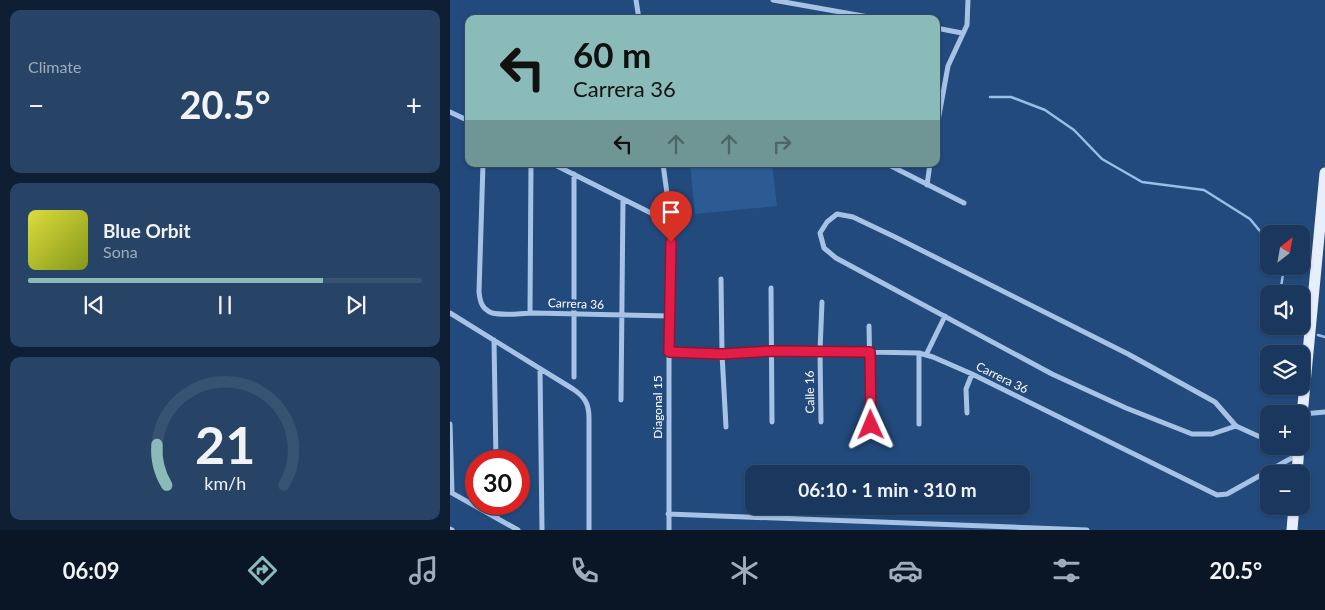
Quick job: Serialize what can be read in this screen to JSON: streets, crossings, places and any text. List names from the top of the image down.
{
  "streets": {
    "street": ["Carrera 36", "Calle 16", "Diagonal 15"]
  },
  "crossings": [
    ["Carrera 36", "Calle 16"],
    ["Carrera 36", "Diagonal 15"]
  ],
  "north": "top right",
  "page": {
    "tile": "Climate",
    "turn": ["60 m", "Carrera 36"],
    "heat": ["−", "20.5°", "+"],
    "song": ["Blue Orbit", "Sona"],
    "map_buttons": ["+", "−"],
    "limit": "30",
    "trip": "06:10 · 1 min · 310 m",
    "tabs": ["06:09", "20.5°"],
    "gauge": ["21", "km/h"]
  }
}
